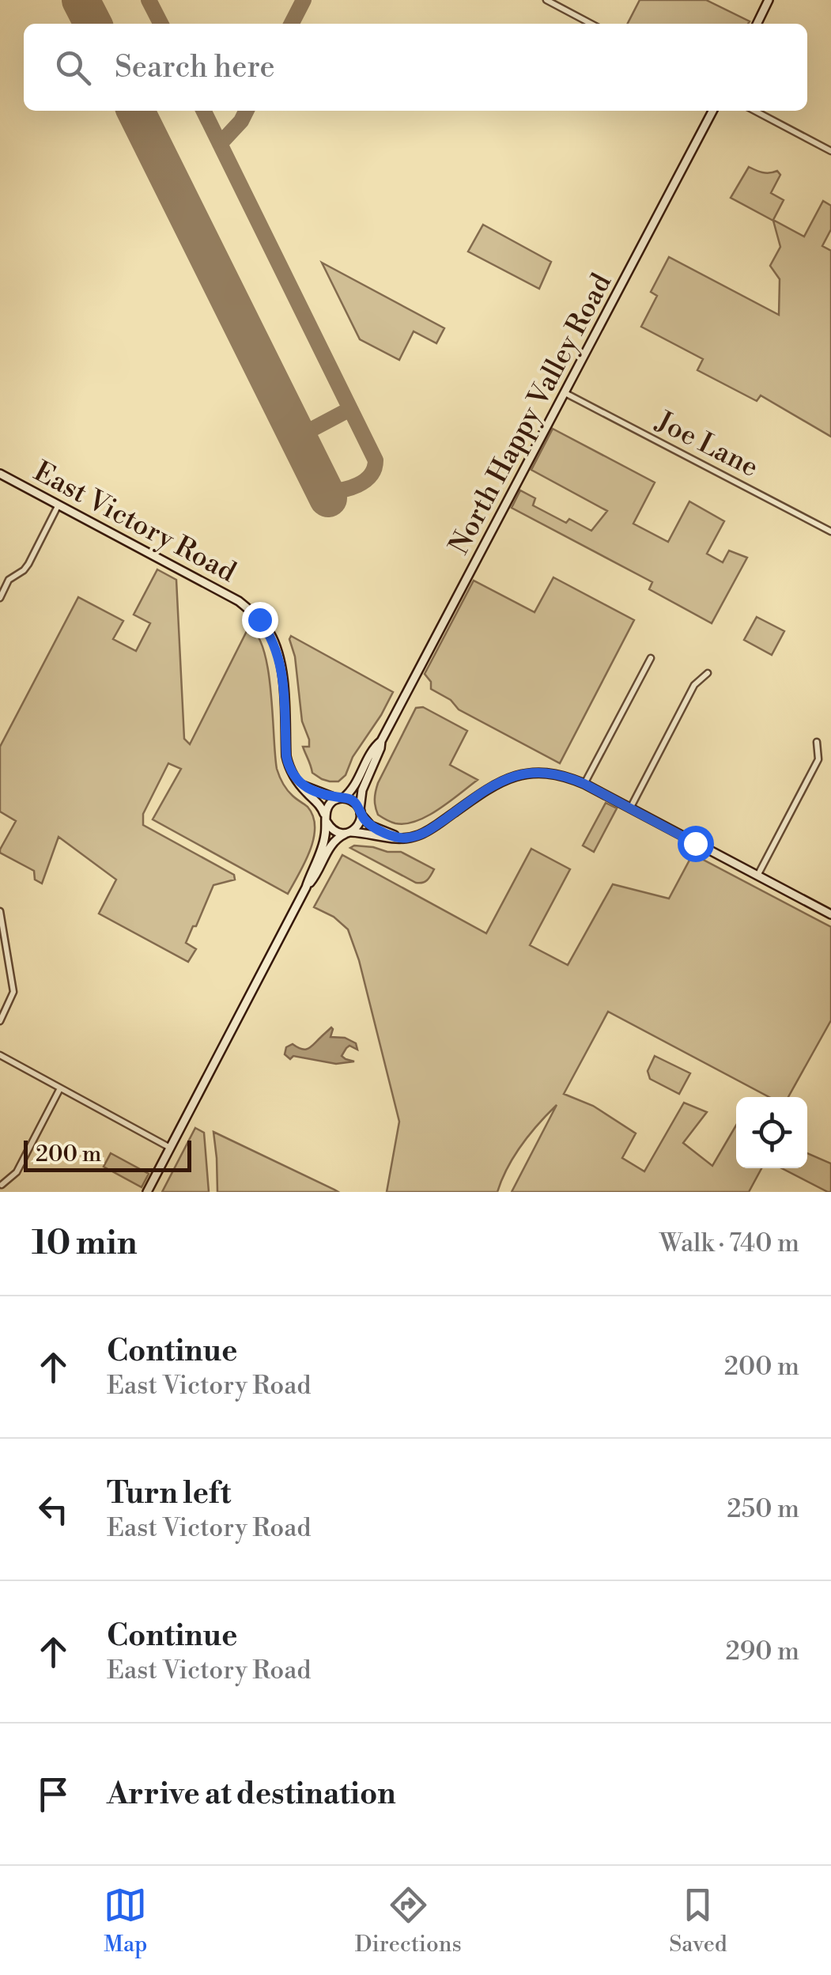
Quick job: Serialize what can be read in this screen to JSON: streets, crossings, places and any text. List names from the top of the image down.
{
  "streets": {
    "main road": ["North Happy Valley Road", "East Victory Road"],
    "street": ["Joe Lane"]
  },
  "crossings": [
    ["North Happy Valley Road", "Joe Lane"],
    ["North Happy Valley Road", "East Victory Road"]
  ],
  "scale_bar": "200 m",
  "page": {
    "search": "Search here",
    "scale": "200 m",
    "heading": ["10 min", "Walk · 740 m"],
    "list": [
      ["Continue", "East Victory Road", "200 m"],
      ["Turn left", "East Victory Road", "250 m"],
      ["Continue", "East Victory Road", "290 m"],
      "Arrive at destination"
    ],
    "nav": ["Map", "Directions", "Saved"]
  }
}
